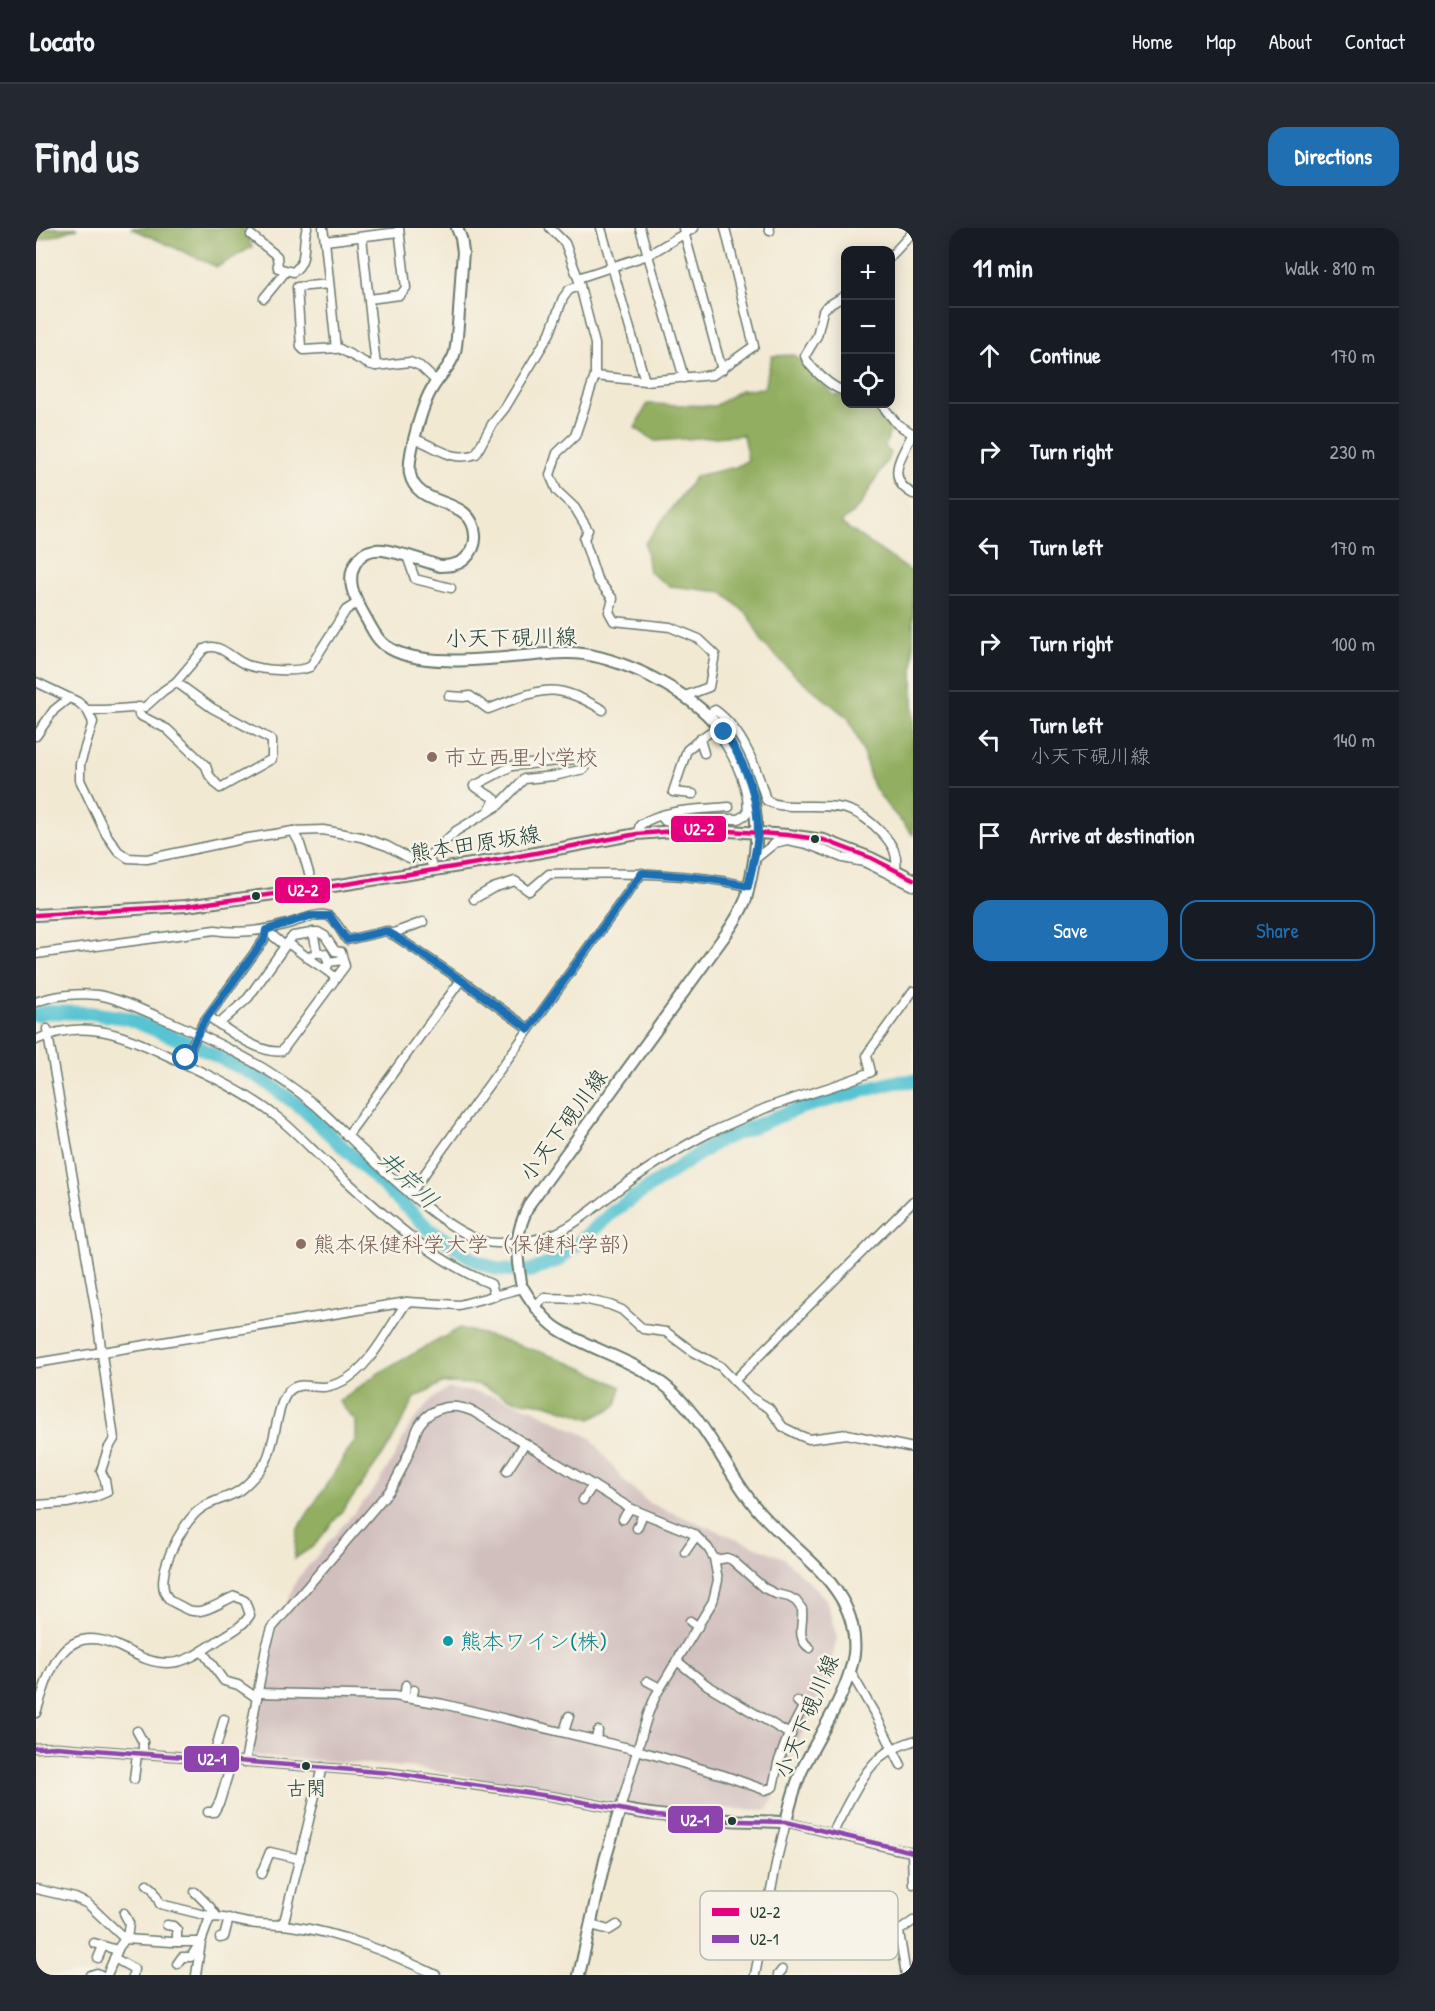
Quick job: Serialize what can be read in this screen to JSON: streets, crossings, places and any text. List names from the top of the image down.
{
  "streets": {
    "main road": ["小天下硯川線", "熊本田原坂線"]
  },
  "crossings": [
    ["小天下硯川線", "熊本田原坂線"]
  ],
  "water": ["井芹川"],
  "places": [
    "市立西里小学校",
    "熊本保健科学大学（保健科学部）",
    "熊本ワイン(株)",
    "古閑"
  ],
  "lines": ["transit line U2-2", "transit line U2-1"],
  "legend": ["U2-2", "U2-1"],
  "page": {
    "header": "Locato",
    "nav": [
      "Home",
      "Map",
      "About",
      "Contact"
    ],
    "buttons": [
      "Directions",
      ["Save", "Share"]
    ],
    "title": "Find us",
    "heading": ["11 min", "Walk · 810 m"],
    "map_buttons": ["+", "−"],
    "list": [
      ["Continue", "170 m"],
      ["Turn right", "230 m"],
      ["Turn left", "170 m"],
      ["Turn right", "100 m"],
      ["Turn left", "小天下硯川線", "140 m"],
      "Arrive at destination"
    ]
  }
}
